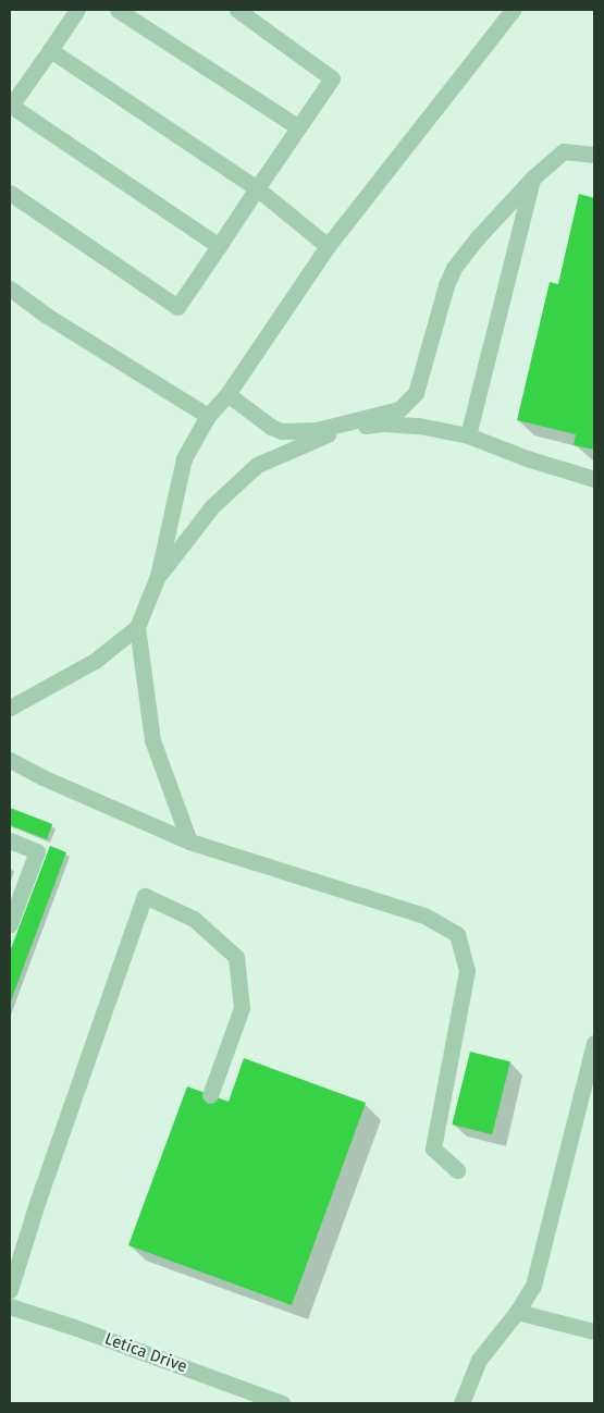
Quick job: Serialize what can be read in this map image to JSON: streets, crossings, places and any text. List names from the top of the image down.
{
  "streets": {
    "street": ["Letica Drive"]
  }
}
